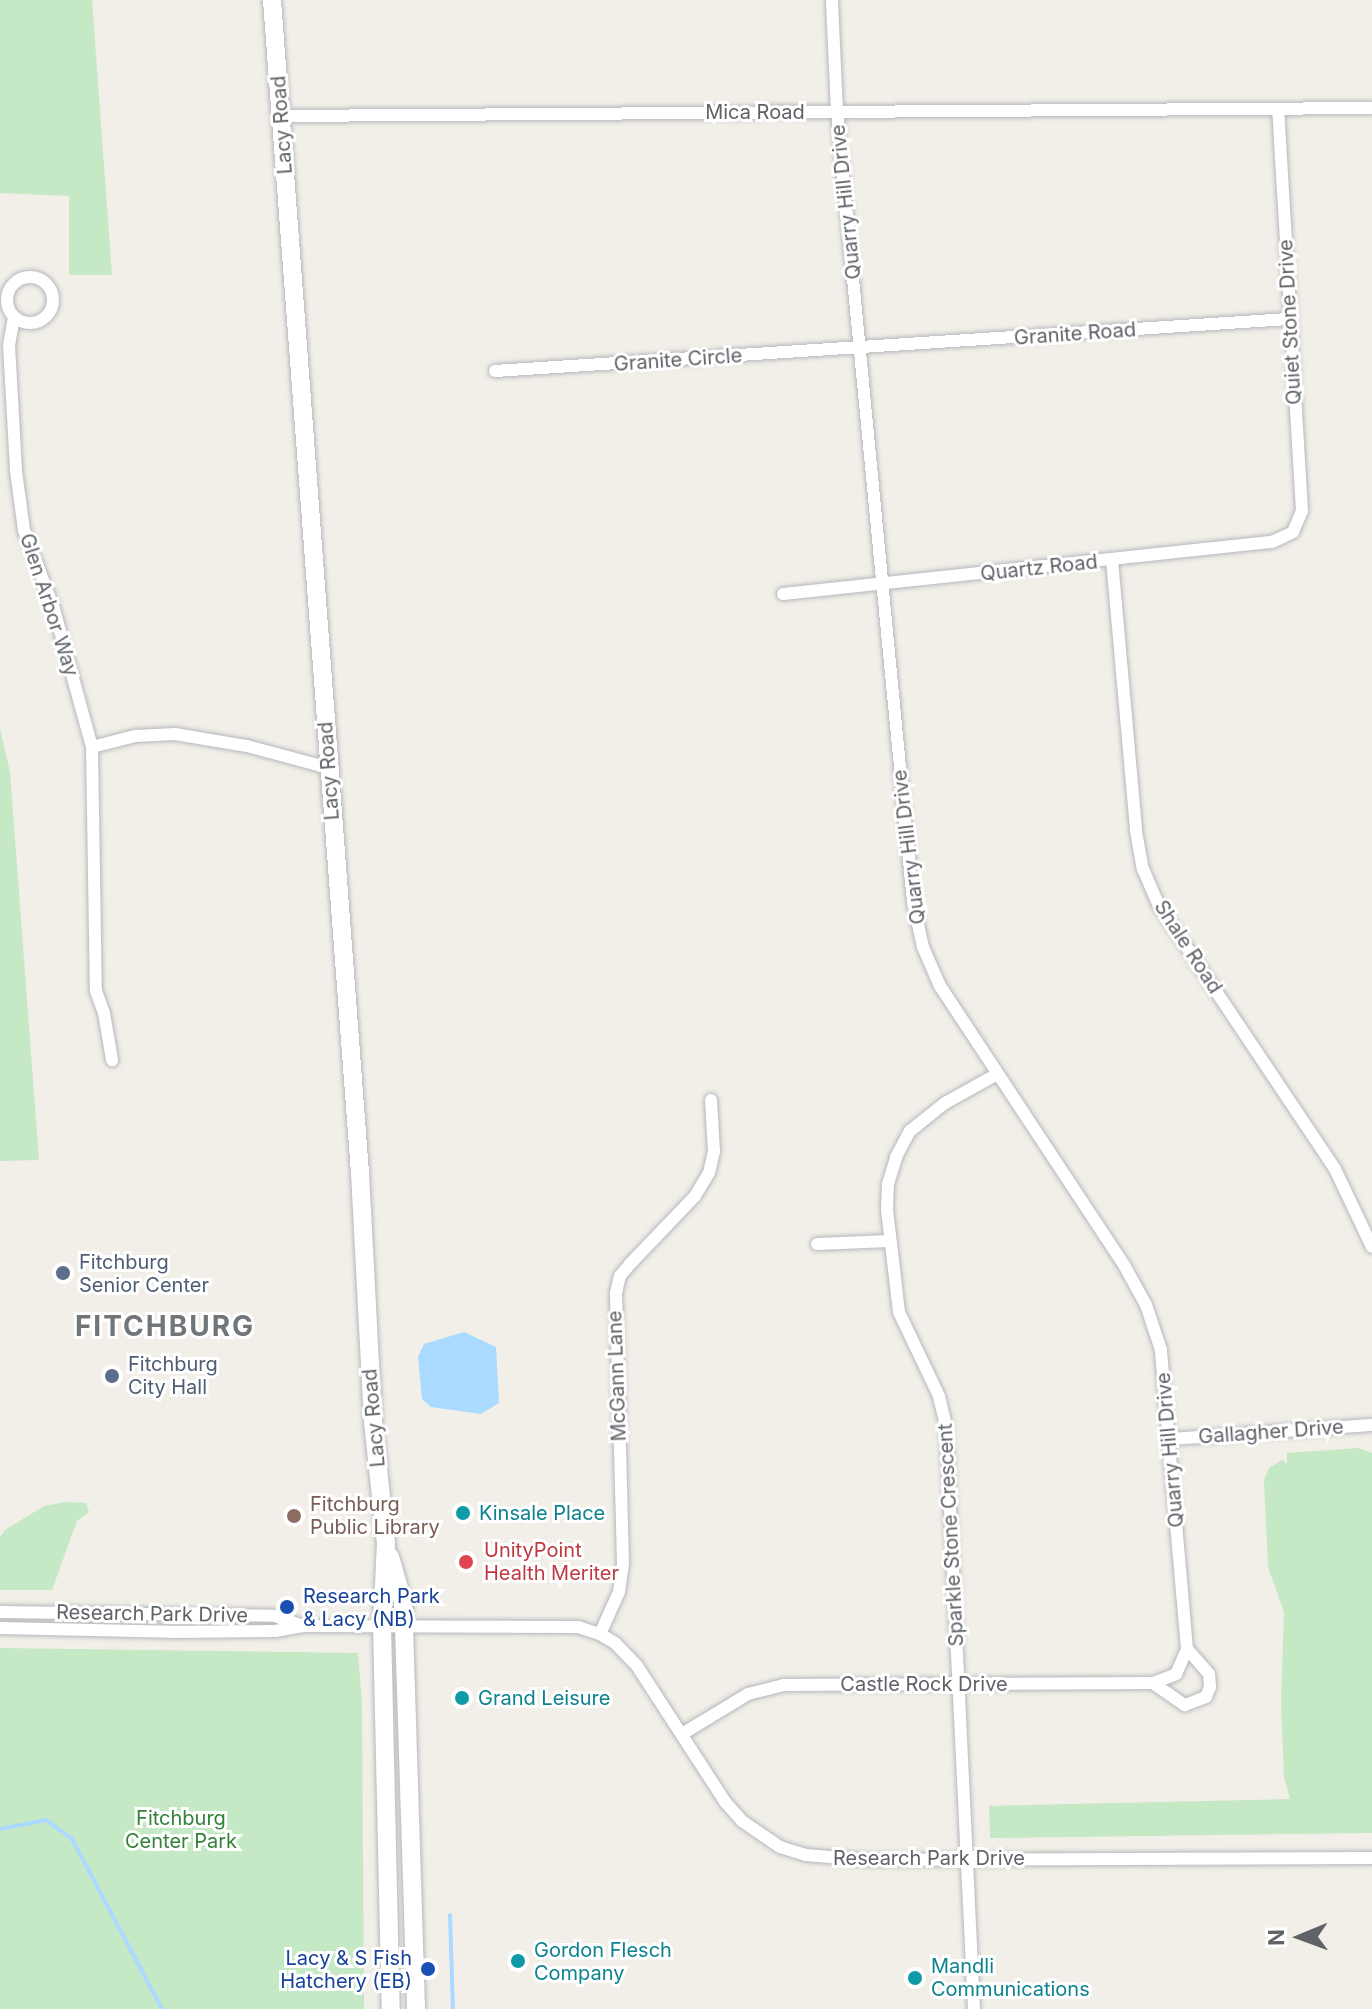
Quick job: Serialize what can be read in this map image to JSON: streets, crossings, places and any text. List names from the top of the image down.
{
  "streets": {
    "main road": ["Lacy Road"],
    "street": [
      "Mica Road",
      "Quarry Hill Drive",
      "Quiet Stone Drive",
      "Granite Road",
      "Granite Circle",
      "Quartz Road",
      "Glen Arbor Way",
      "Shale Road",
      "McGann Lane",
      "Gallagher Drive",
      "Sparkle Stone Crescent",
      "Research Park Drive",
      "Castle Rock Drive"
    ]
  },
  "crossings": [
    ["Mica Road", "Lacy Road"],
    ["Mica Road", "Quarry Hill Drive"],
    ["Mica Road", "Quiet Stone Drive"],
    ["Lacy Road", "Research Park Drive"],
    ["Quarry Hill Drive", "Granite Road"],
    ["Quarry Hill Drive", "Granite Circle"],
    ["Quarry Hill Drive", "Quartz Road"],
    ["Quarry Hill Drive", "Gallagher Drive"],
    ["Quarry Hill Drive", "Sparkle Stone Crescent"],
    ["Quarry Hill Drive", "Castle Rock Drive"],
    ["Quiet Stone Drive", "Granite Road"],
    ["Quiet Stone Drive", "Quartz Road"],
    ["Granite Road", "Granite Circle"],
    ["Quartz Road", "Shale Road"],
    ["McGann Lane", "Research Park Drive"],
    ["Sparkle Stone Crescent", "Research Park Drive"],
    ["Sparkle Stone Crescent", "Castle Rock Drive"],
    ["Research Park Drive", "Castle Rock Drive"]
  ],
  "districts": ["FITCHBURG"],
  "parks": ["Fitchburg Center Park"],
  "places": [
    "Fitchburg Senior Center",
    "Fitchburg City Hall",
    "Kinsale Place",
    "Fitchburg Public Library",
    "UnityPoint Health Meriter",
    "Research Park & Lacy (NB)",
    "Grand Leisure",
    "Gordon Flesch Company",
    "Lacy & S Fish Hatchery (EB)",
    "Mandli Communications"
  ],
  "north": "left"
}
